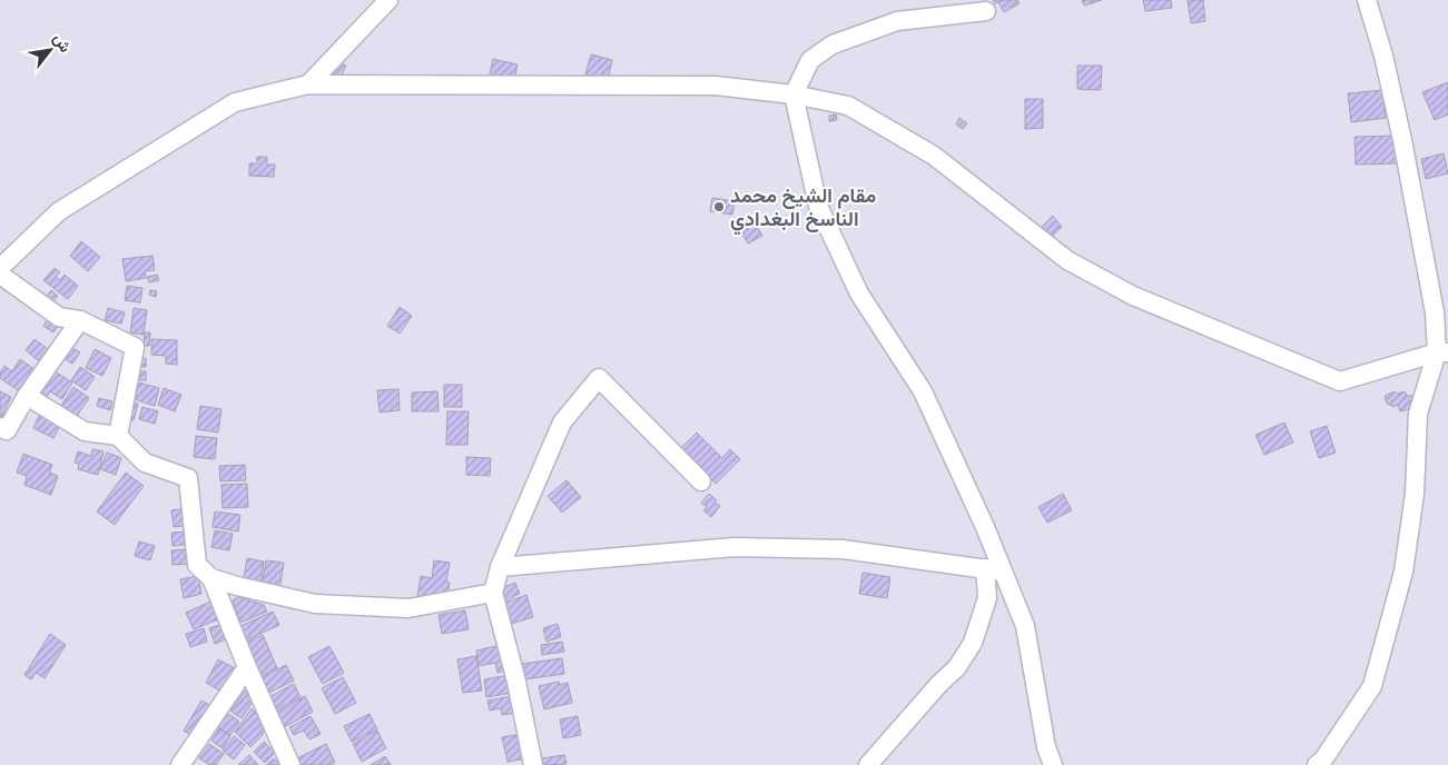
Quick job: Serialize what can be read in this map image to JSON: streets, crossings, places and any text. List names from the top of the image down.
{
  "places": ["مقام الشيخ محمد الناسخ البغدادي"],
  "north": "top right"
}
